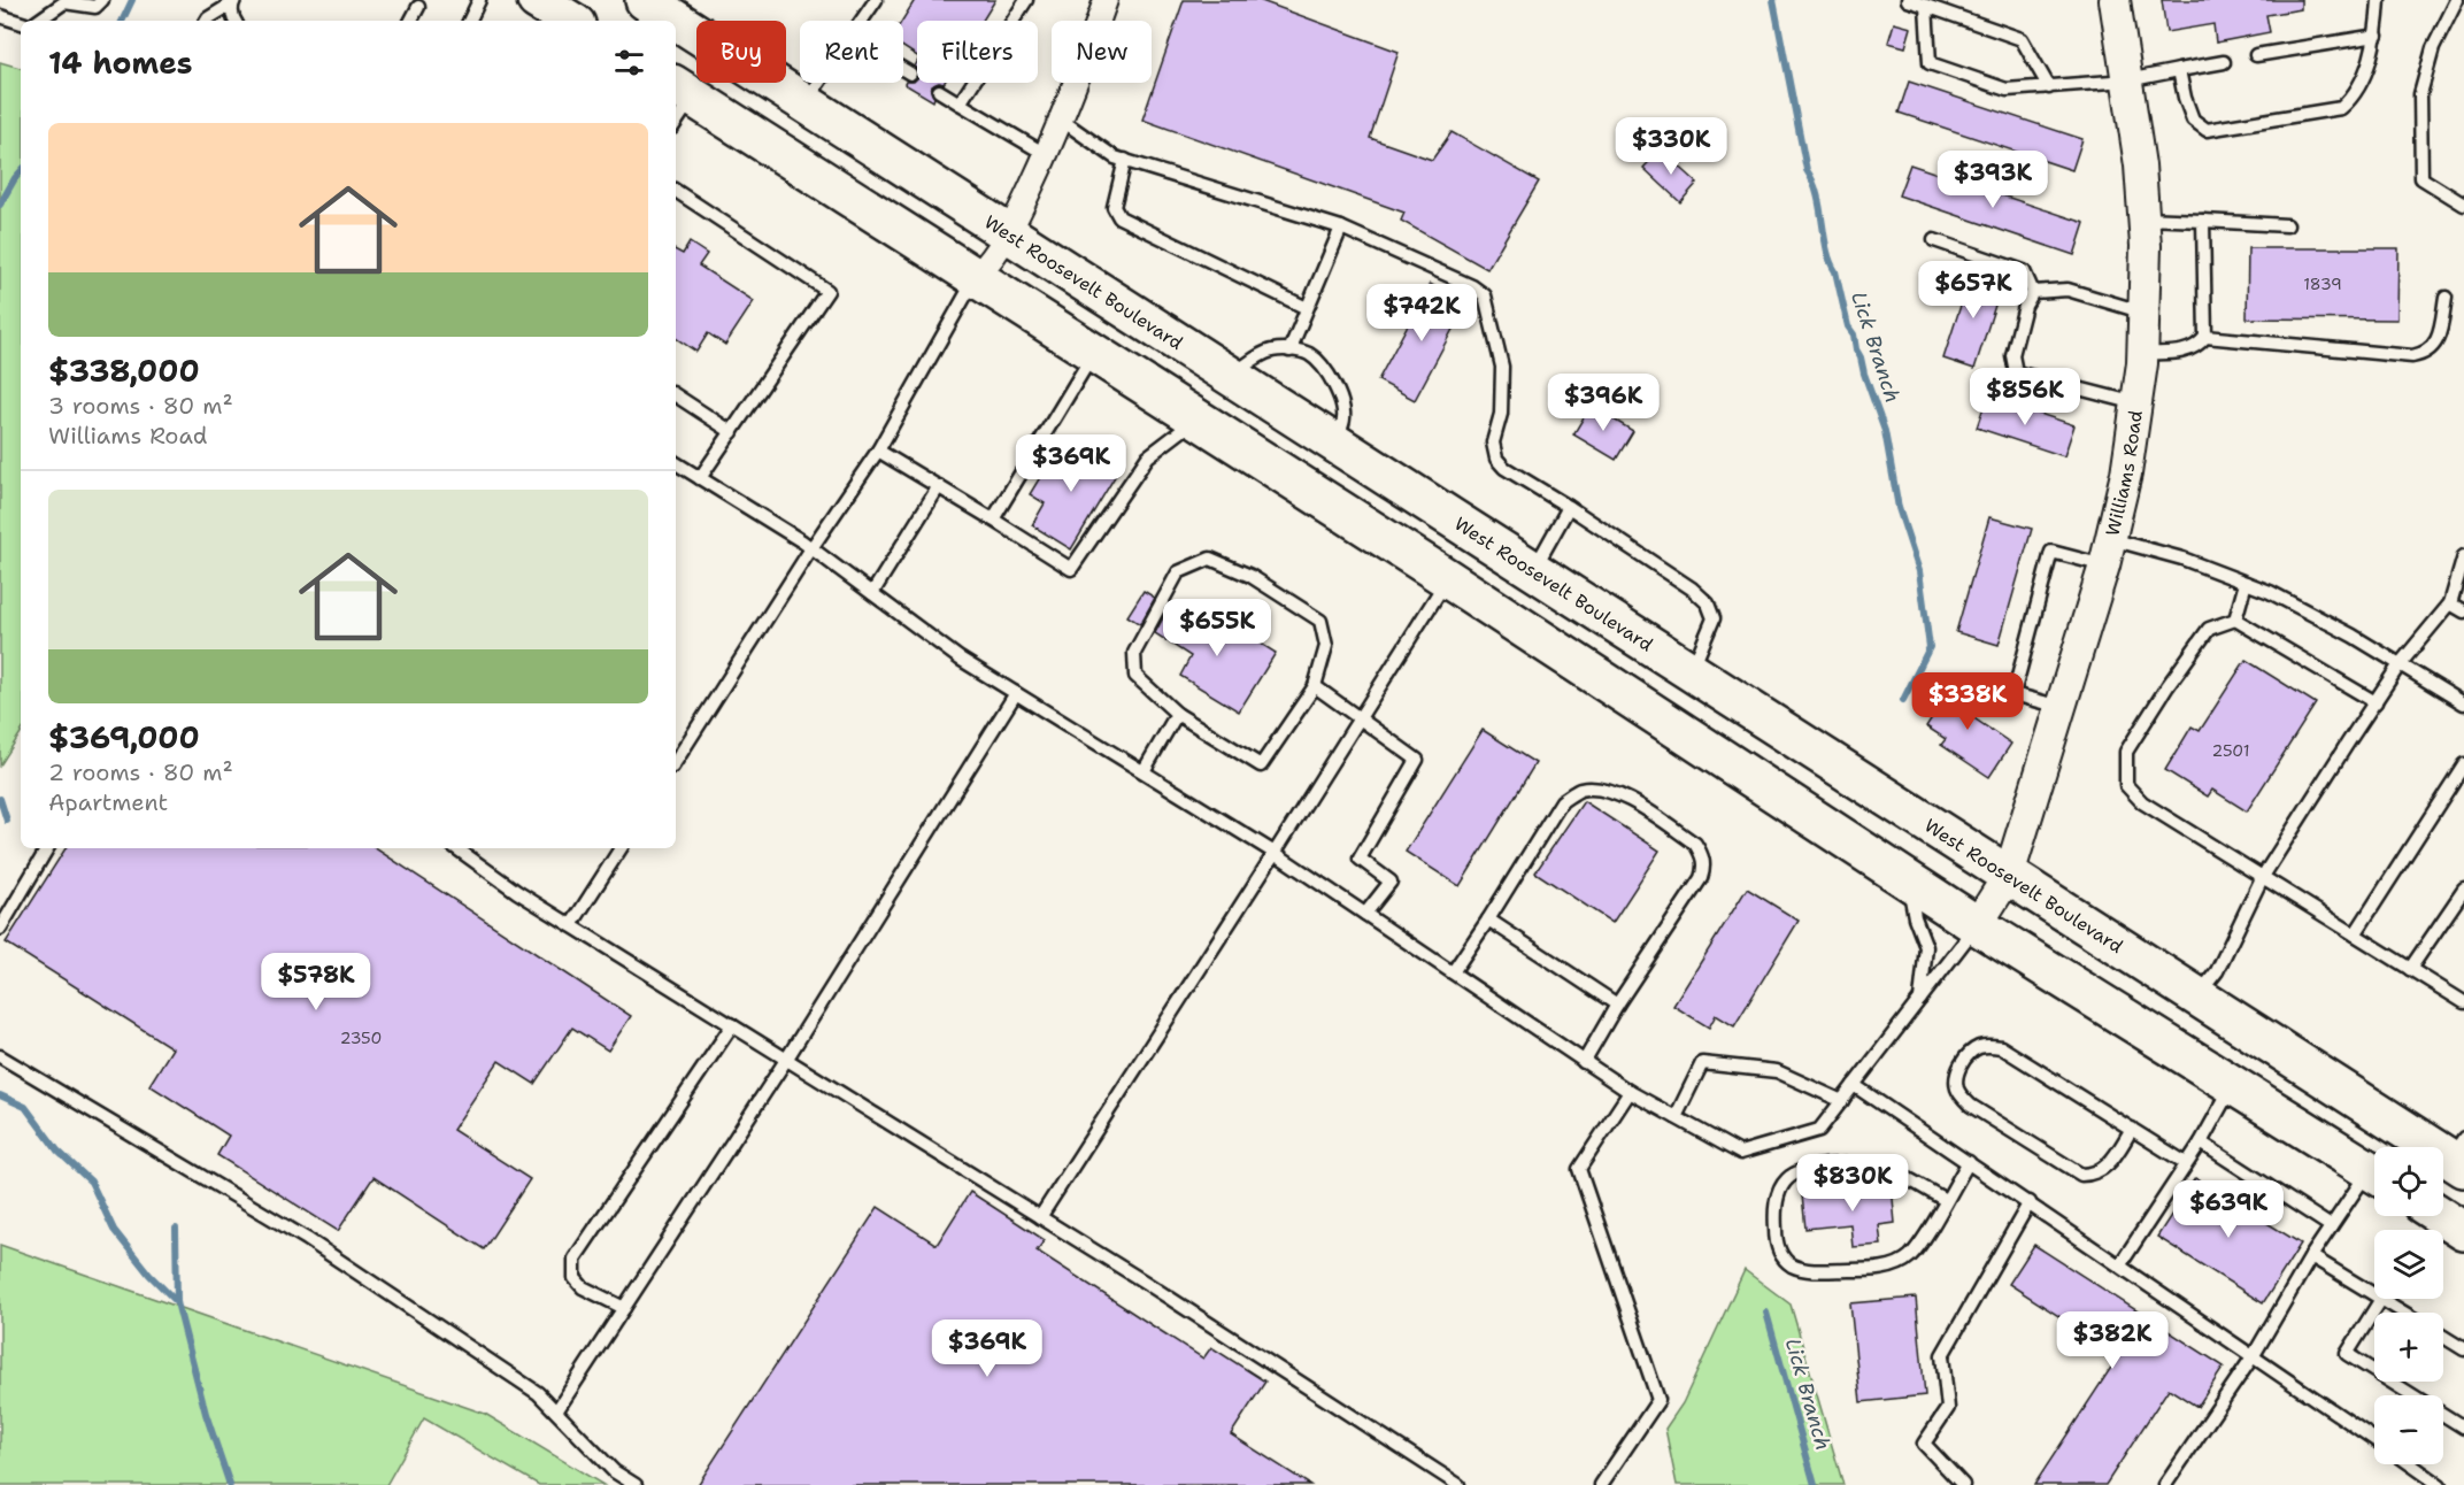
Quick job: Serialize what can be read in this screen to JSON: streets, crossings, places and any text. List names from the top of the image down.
{
  "streets": {
    "highway": ["West Roosevelt Boulevard"],
    "street": ["Williams Road"]
  },
  "crossings": [
    ["West Roosevelt Boulevard", "Williams Road"]
  ],
  "water": ["Lick Branch"],
  "house_numbers": ["1839", "2501", "2350"],
  "page": {
    "chip": [
      "Buy",
      "Rent",
      "Filters",
      "New"
    ],
    "heading": "14 homes",
    "list": [
      {
        "name": "$338,000",
        "note": "3 rooms · 80 m² · Williams Road"
      },
      {
        "name": "$369,000",
        "note": "2 rooms · 80 m² · Apartment"
      }
    ],
    "price": [
      "$330K",
      "$393K",
      "$657K",
      "$742K",
      "$856K",
      "$396K",
      "$369K",
      "$655K",
      "$338K",
      "$578K",
      "$830K",
      "$639K",
      "$382K",
      "$369K"
    ],
    "map_buttons": ["+", "−"]
  }
}
